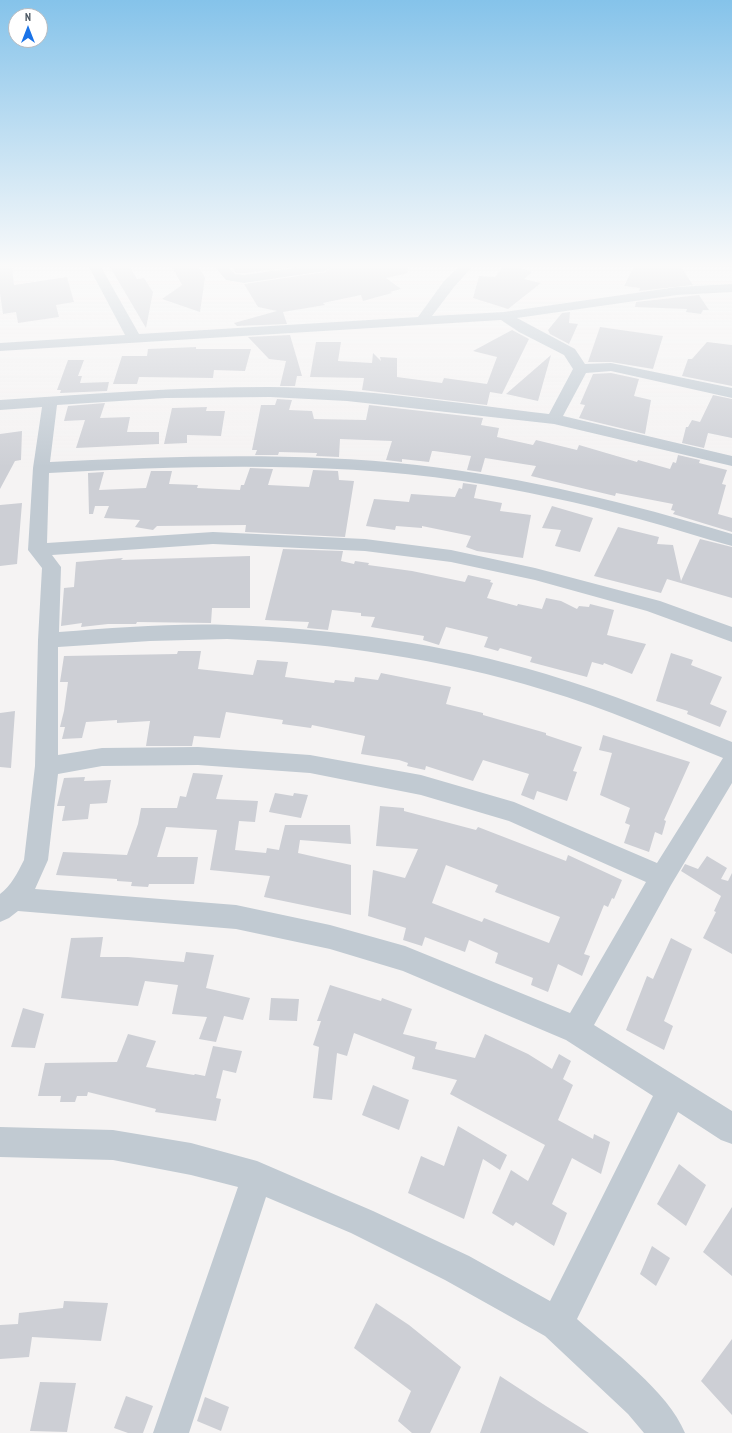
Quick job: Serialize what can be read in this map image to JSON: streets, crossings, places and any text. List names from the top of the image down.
{
  "north": "top"
}
